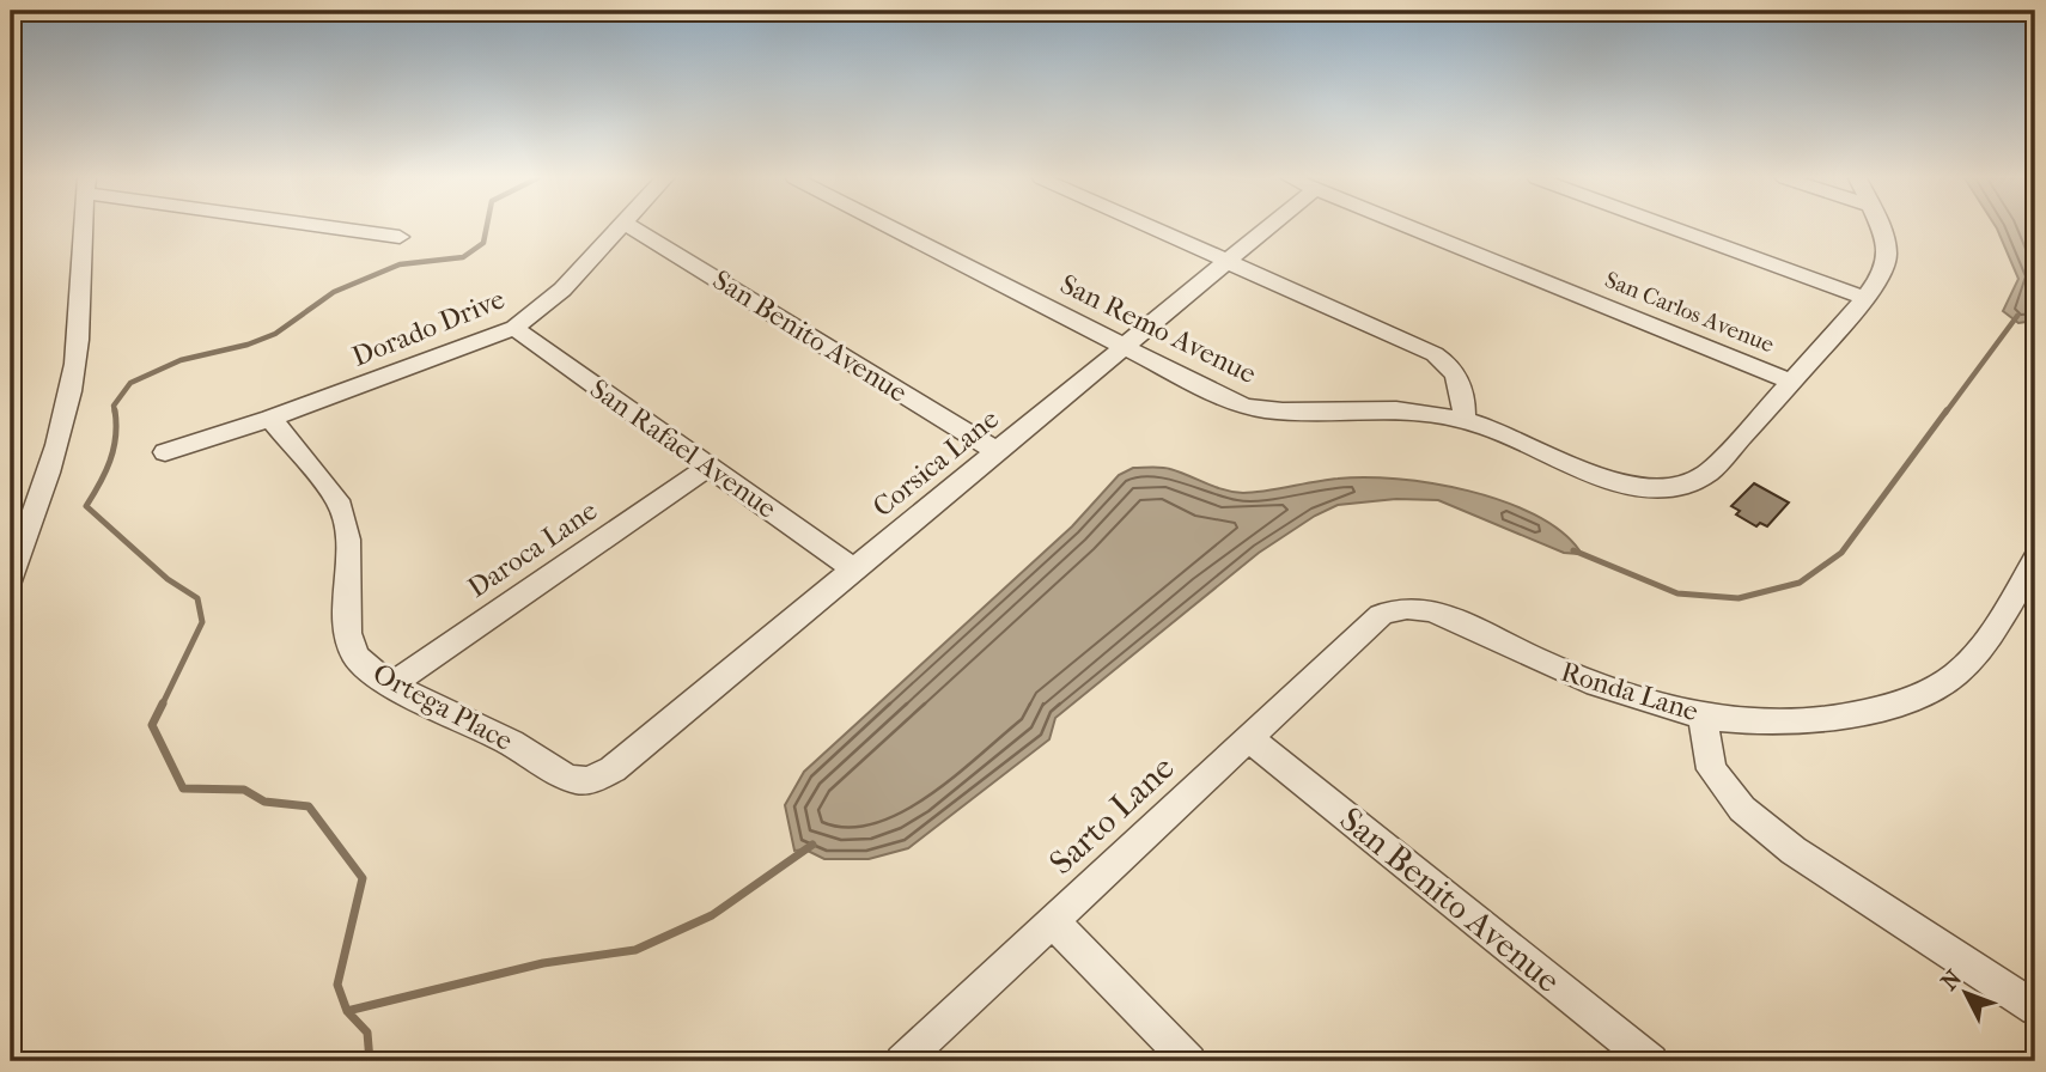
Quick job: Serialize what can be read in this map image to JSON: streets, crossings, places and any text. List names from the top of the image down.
{
  "streets": {
    "street": [
      "San Carlos Avenue",
      "Dorado Drive",
      "San Remo Avenue",
      "San Benito Avenue",
      "San Rafael Avenue",
      "Corsica Lane",
      "Daroca Lane",
      "Ronda Lane",
      "Ortega Place",
      "Sarto Lane"
    ]
  },
  "crossings": [
    ["San Carlos Avenue", "San Remo Avenue"],
    ["Dorado Drive", "San Rafael Avenue"],
    ["Dorado Drive", "Ortega Place"],
    ["San Remo Avenue", "Corsica Lane"],
    ["San Benito Avenue", "Corsica Lane"],
    ["San Benito Avenue", "Sarto Lane"],
    ["San Rafael Avenue", "Corsica Lane"],
    ["San Rafael Avenue", "Daroca Lane"],
    ["Corsica Lane", "Ortega Place"],
    ["Daroca Lane", "Ortega Place"],
    ["Ronda Lane", "Sarto Lane"]
  ],
  "north": "top left"
}
